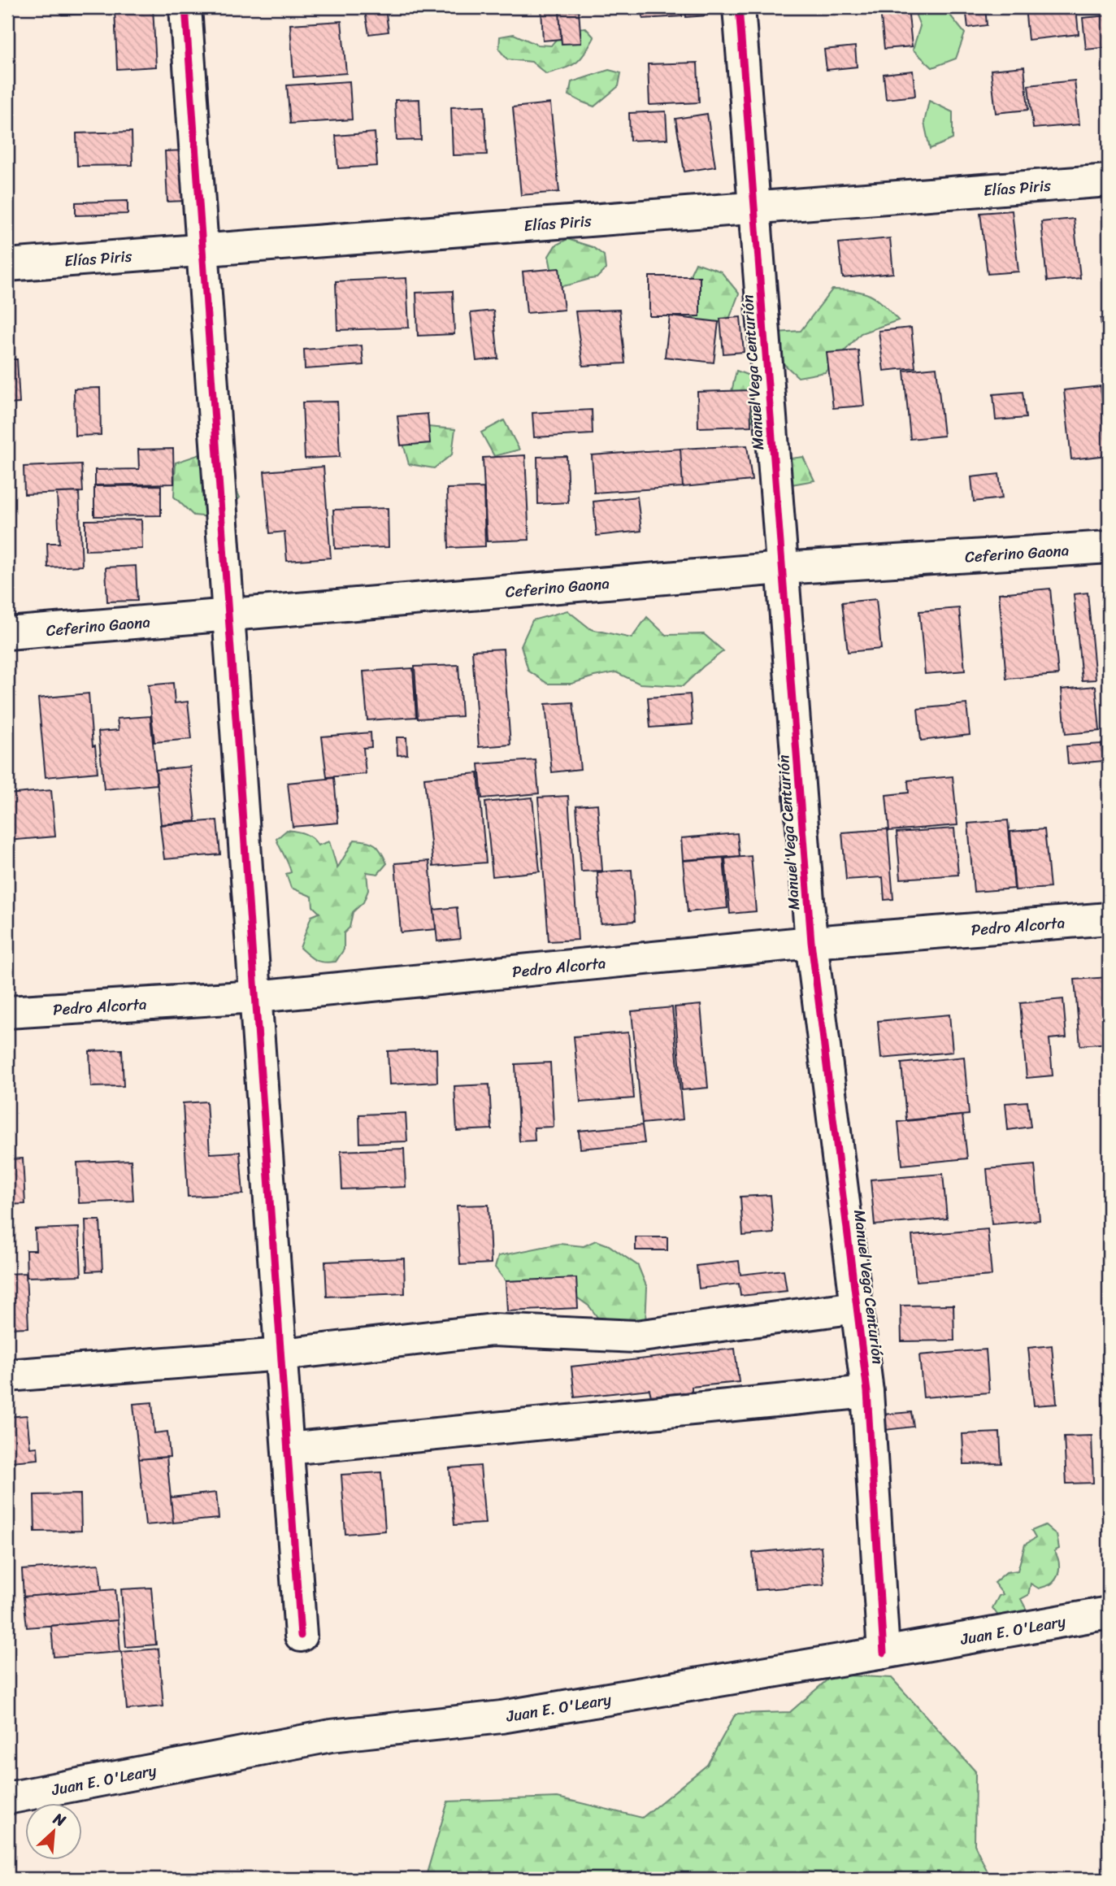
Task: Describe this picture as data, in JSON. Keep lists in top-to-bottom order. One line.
{"streets":{"street":["Elías Piris","Manuel Vega Centurión","Ceferino Gaona","Pedro Alcorta","Juan E. O'Leary"]},"crossings":[["Elías Piris","Manuel Vega Centurión"],["Manuel Vega Centurión","Ceferino Gaona"],["Manuel Vega Centurión","Pedro Alcorta"],["Manuel Vega Centurión","Juan E. O'Leary"]],"north":"top right"}
